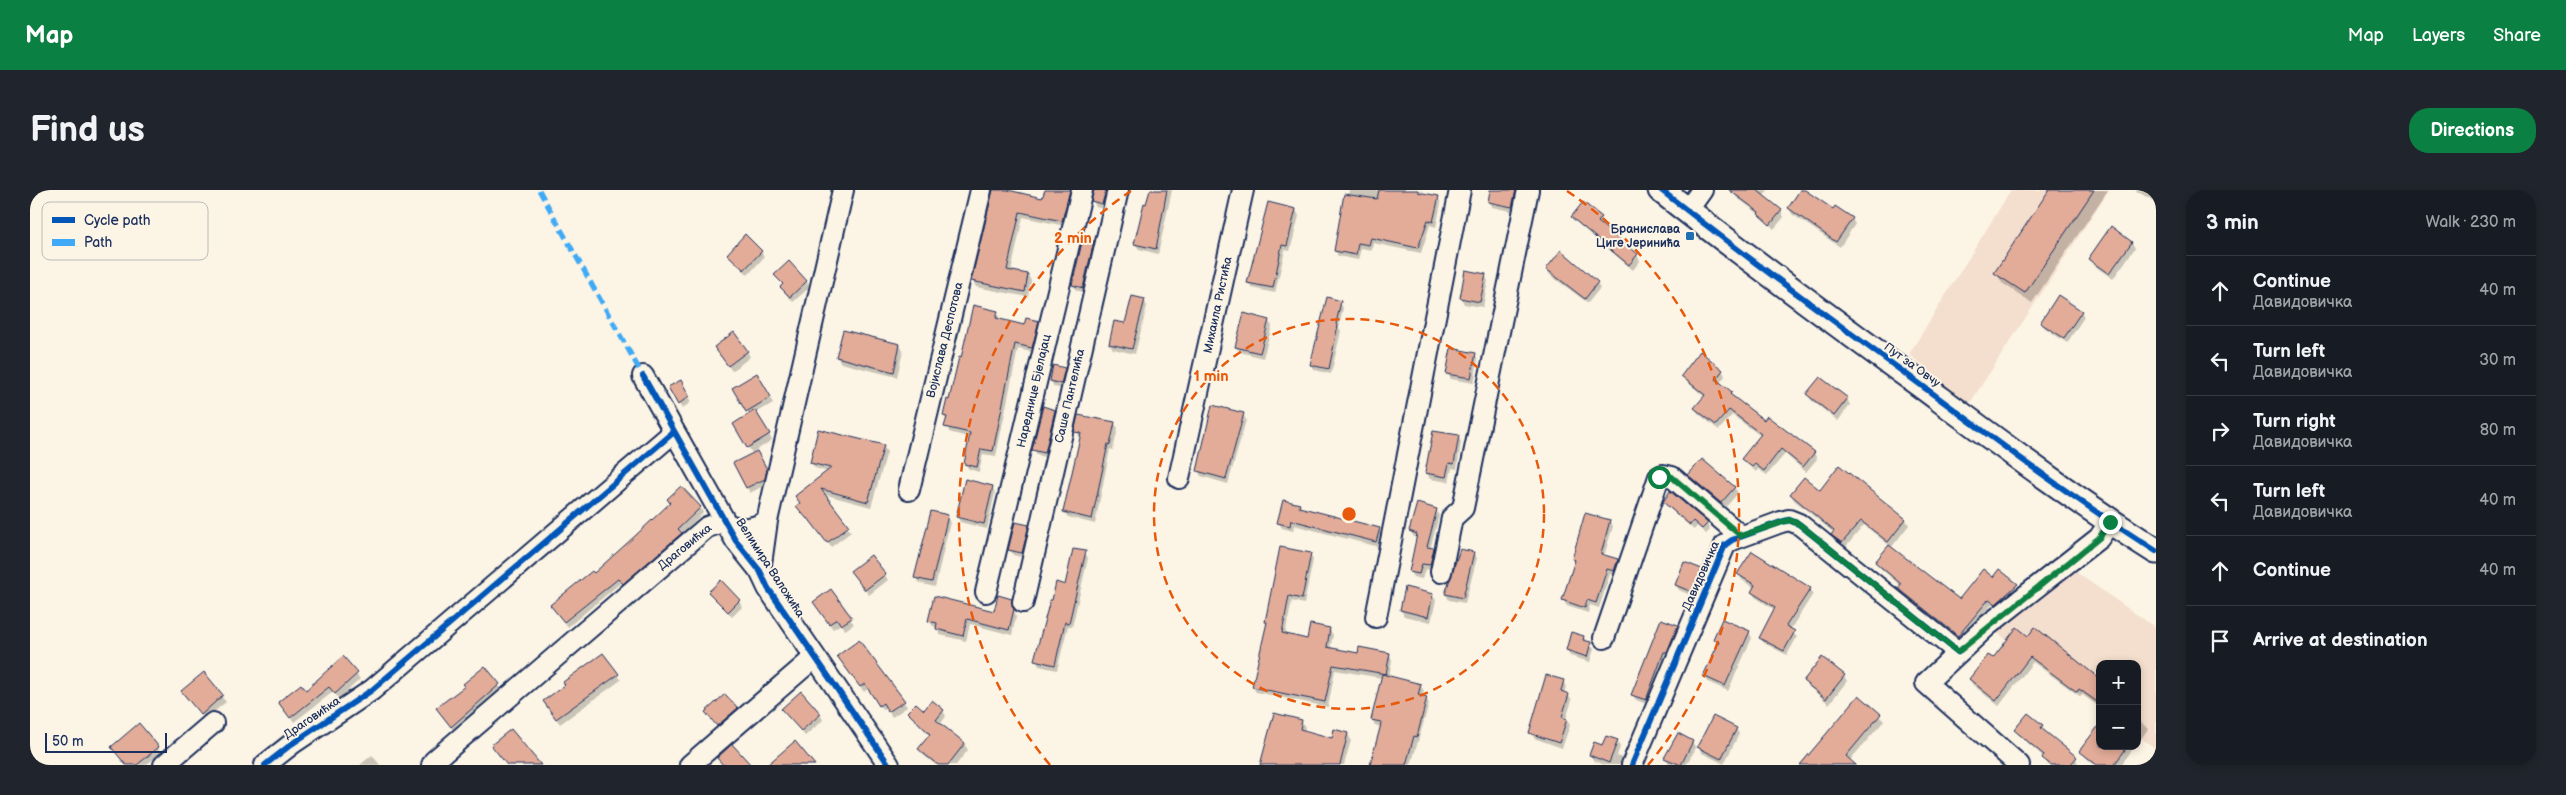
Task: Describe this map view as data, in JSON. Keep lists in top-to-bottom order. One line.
{"streets":{"street":["Михаила Ристића","Војислава Деспотова","Пут за Овчу","Нареднице Бјелајац","Саше Пантелића","Драговићка","Велимира Валожића","Давидовичка"]},"crossings":[["Драговићка","Велимира Валожића"]],"places":{"transit":["Бранислава Циге Јеринића"]},"legend":["Cycle path","Path"],"scale_bar":"50 m","page":{"header":"Map","nav":["Map","Layers","Share"],"buttons":"Directions","title":"Find us","heading":["3 min","Walk · 230 m"],"list":[["Continue","Давидовичка","40 m"],["Turn left","Давидовичка","30 m"],["Turn right","Давидовичка","80 m"],["Turn left","Давидовичка","40 m"],["Continue","40 m"],"Arrive at destination"],"map_buttons":["+","−"],"scale":"50 m"},"rings":["2 min","1 min"]}
